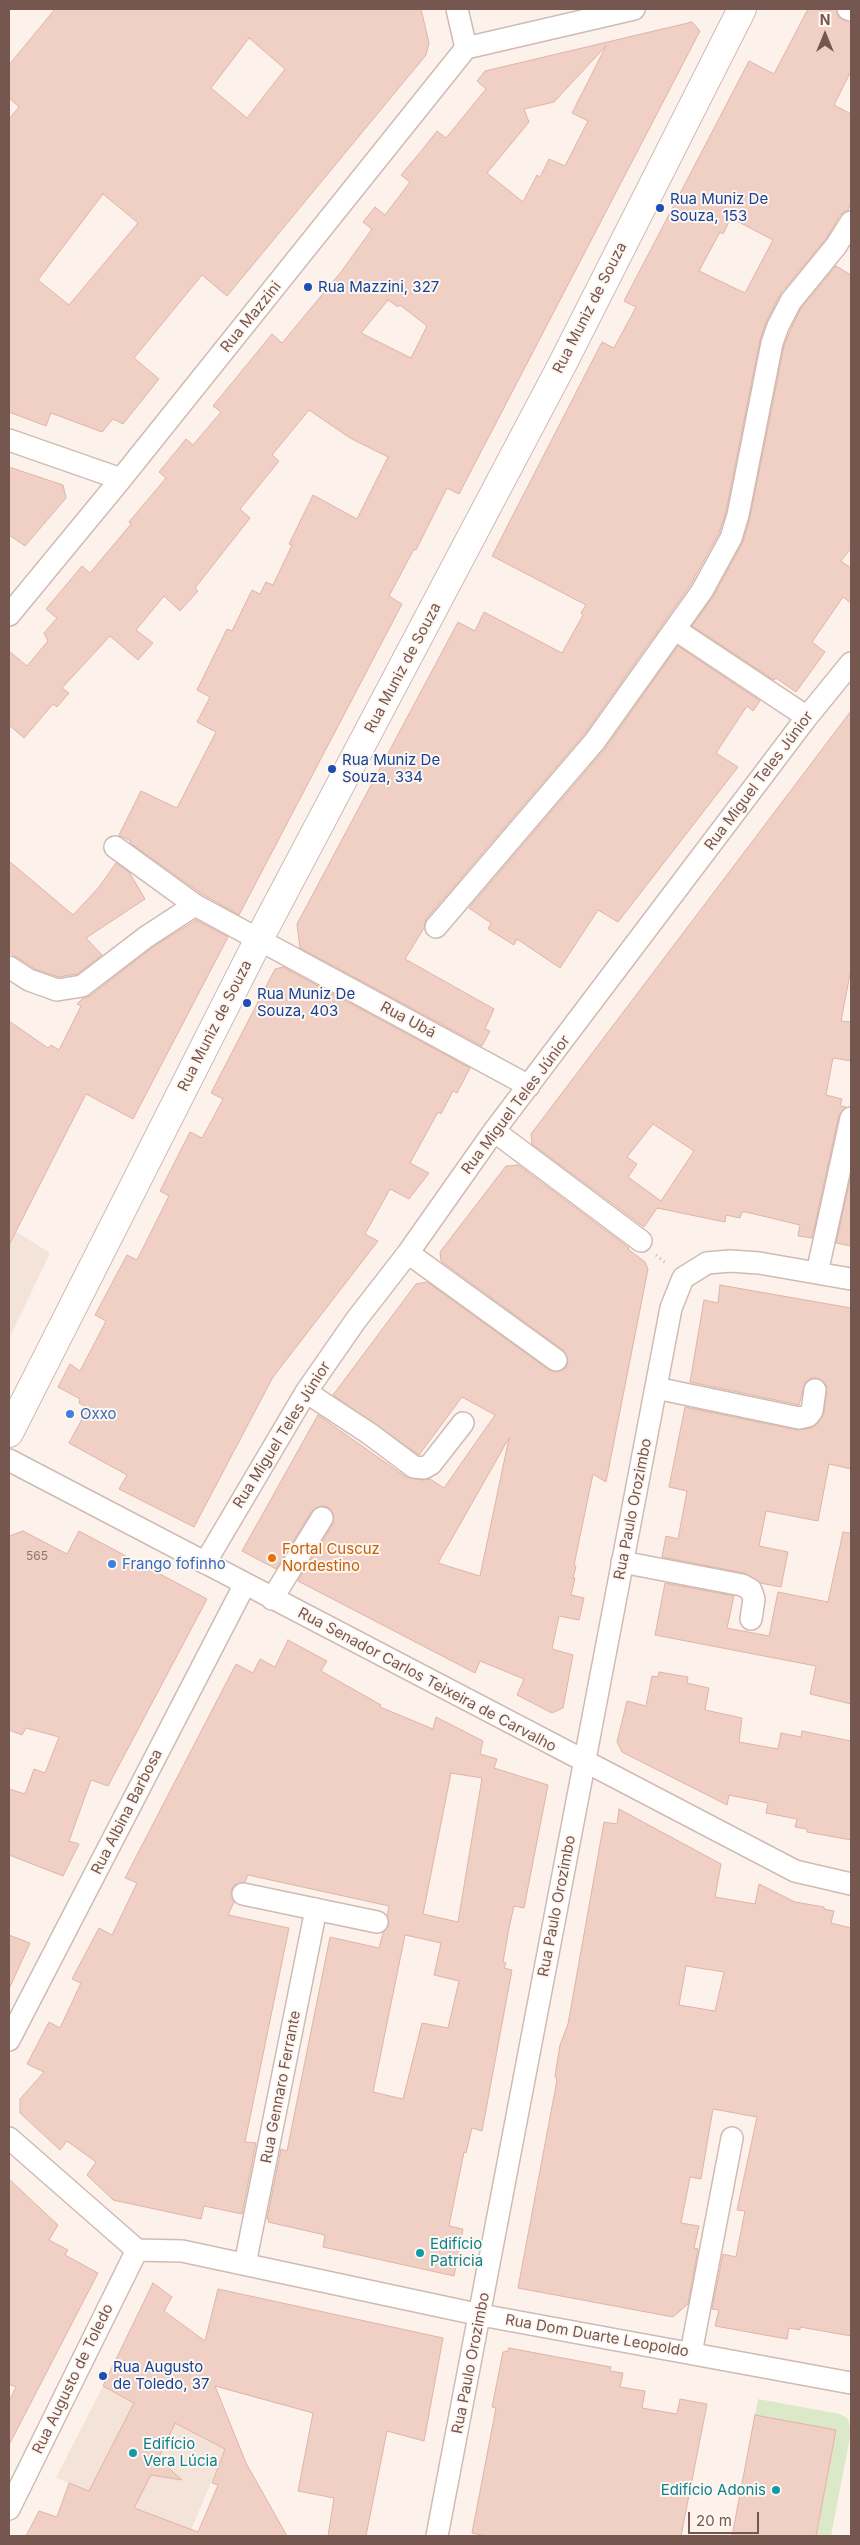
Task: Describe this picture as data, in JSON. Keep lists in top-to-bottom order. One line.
{"streets":{"street":["Rua Muniz de Souza","Rua Mazzini","Rua Miguel Teles Júnior","Rua Ubá","Rua Paulo Orozimbo","Rua Senador Carlos Teixeira de Carvalho","Rua Albina Barbosa","Rua Gennaro Ferrante","Rua Dom Duarte Leopoldo","Rua Augusto de Toledo"]},"crossings":[["Rua Muniz de Souza","Rua Ubá"],["Rua Miguel Teles Júnior","Rua Ubá"],["Rua Miguel Teles Júnior","Rua Senador Carlos Teixeira de Carvalho"],["Rua Paulo Orozimbo","Rua Senador Carlos Teixeira de Carvalho"],["Rua Paulo Orozimbo","Rua Dom Duarte Leopoldo"],["Rua Senador Carlos Teixeira de Carvalho","Rua Albina Barbosa"],["Rua Gennaro Ferrante","Rua Dom Duarte Leopoldo"],["Rua Dom Duarte Leopoldo","Rua Augusto de Toledo"]],"places":["Rua Muniz De Souza, 153","Rua Mazzini, 327","Rua Muniz De Souza, 334","Rua Muniz De Souza, 403","Oxxo","Fortal Cuscuz Nordestino","Frango fofinho","Edifício Patricia","Rua Augusto de Toledo, 37","Edifício Vera Lúcia","Edifício Adonis"],"house_numbers":["565"],"scale_bar":"20 m","north":"top"}
